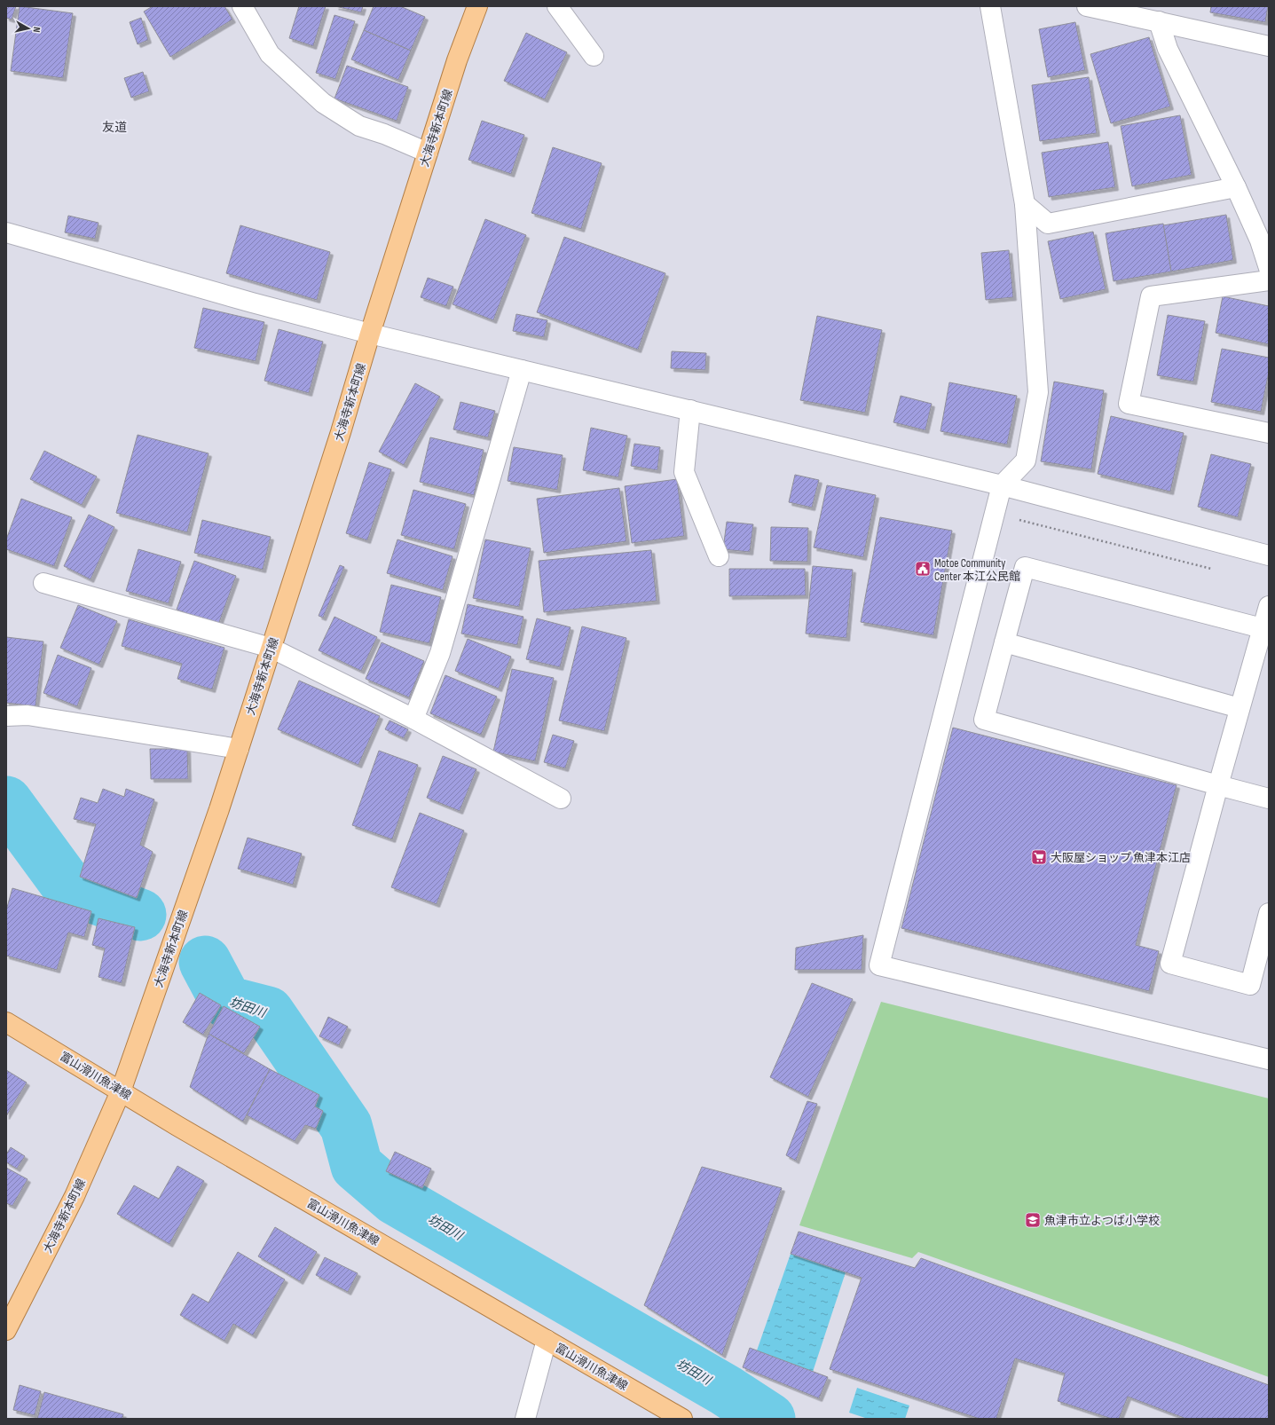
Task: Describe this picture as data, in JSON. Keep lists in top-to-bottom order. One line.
{"streets":{"main road":["大海寺新本町線","富山滑川魚津線"]},"crossings":[["大海寺新本町線","富山滑川魚津線"]],"districts":["友道"],"water":["坊田川"],"places":{"public building":["Motoe Community Center 本江公民館"],"supermarket":["大阪屋ショップ 魚津本江店"],"school or university":["魚津市立よつば小学校"]},"north":"right"}
